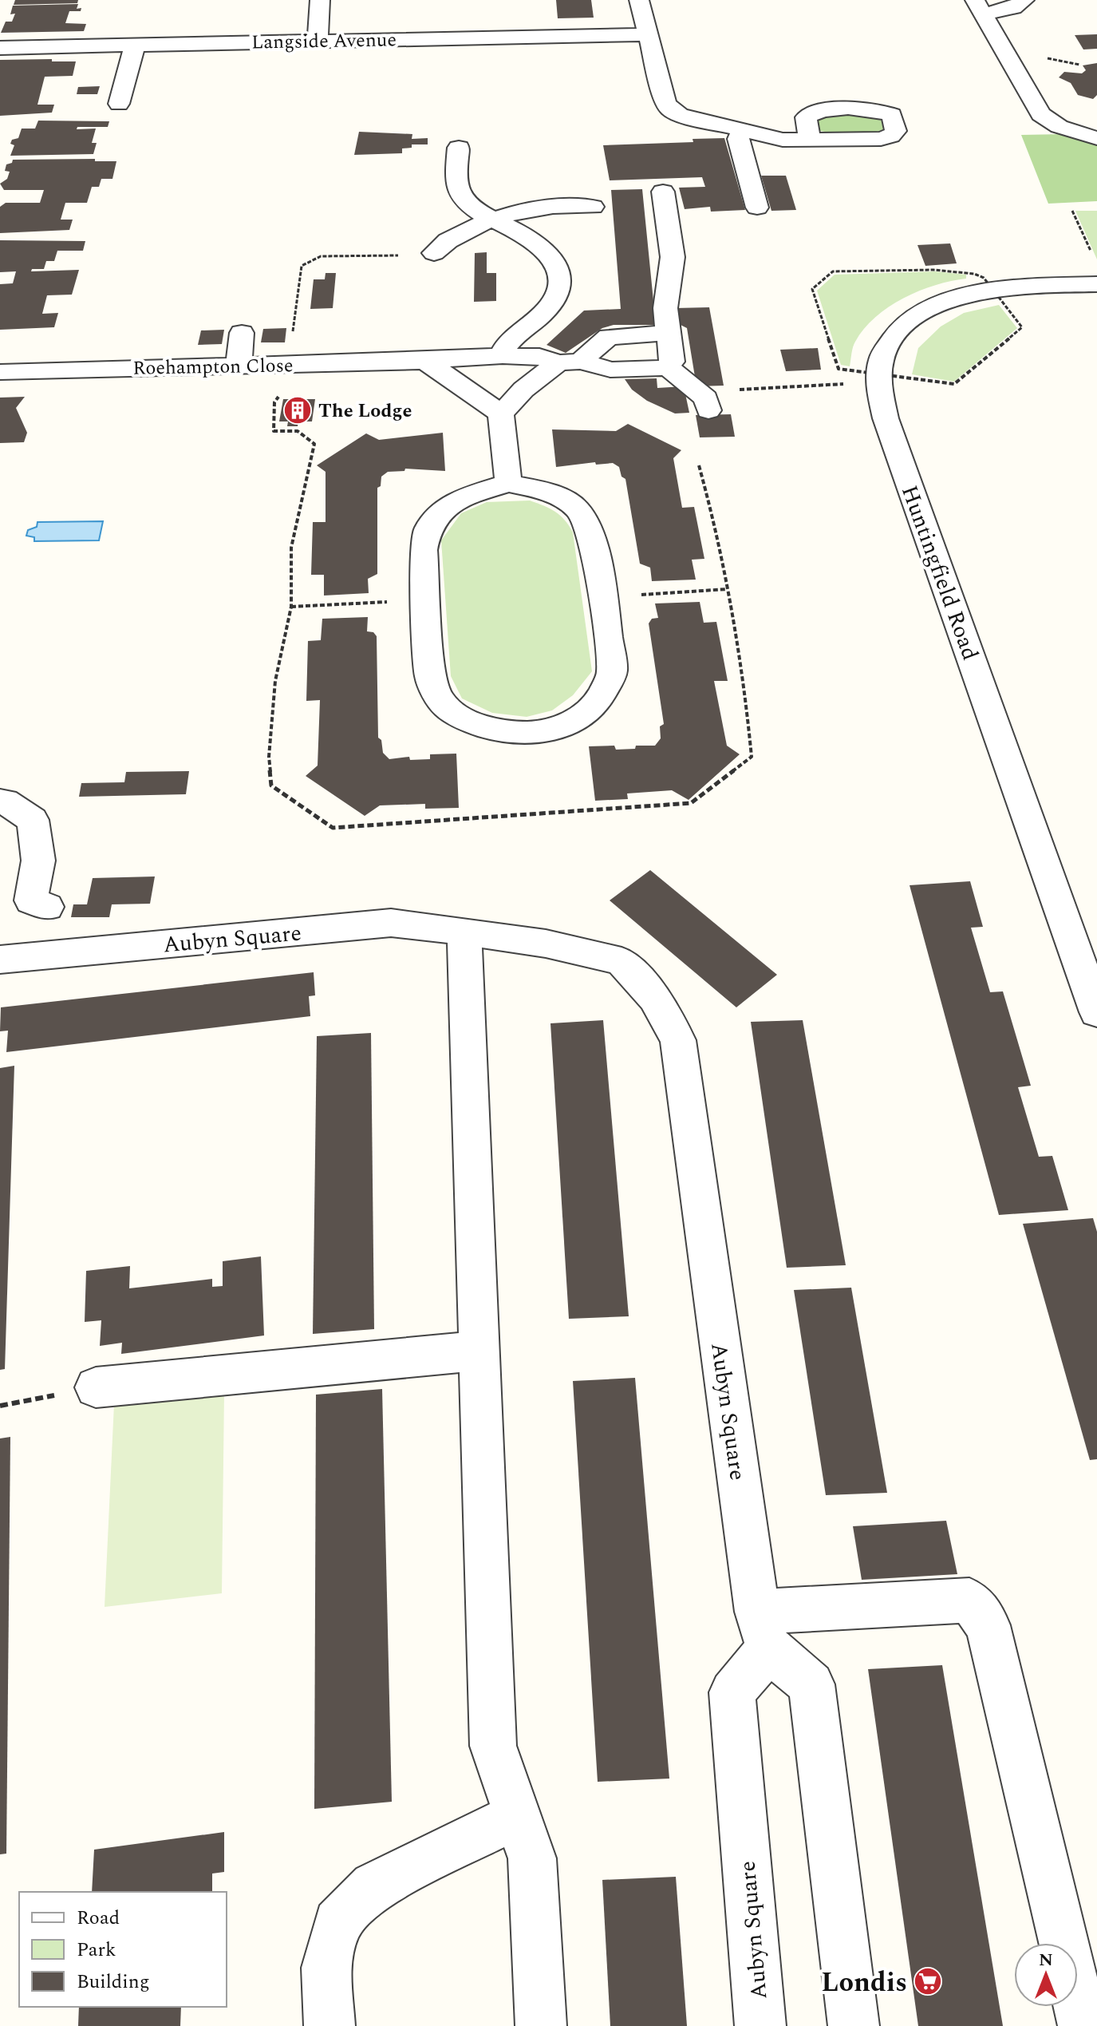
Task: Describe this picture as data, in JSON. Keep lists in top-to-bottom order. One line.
{"streets":{"street":["Langside Avenue","Roehampton Close","Huntingfield Road","Aubyn Square"]},"places":{"building":["The Lodge"],"supermarket":["Londis"]},"legend":["Road","Park","Building"],"north":"top"}
